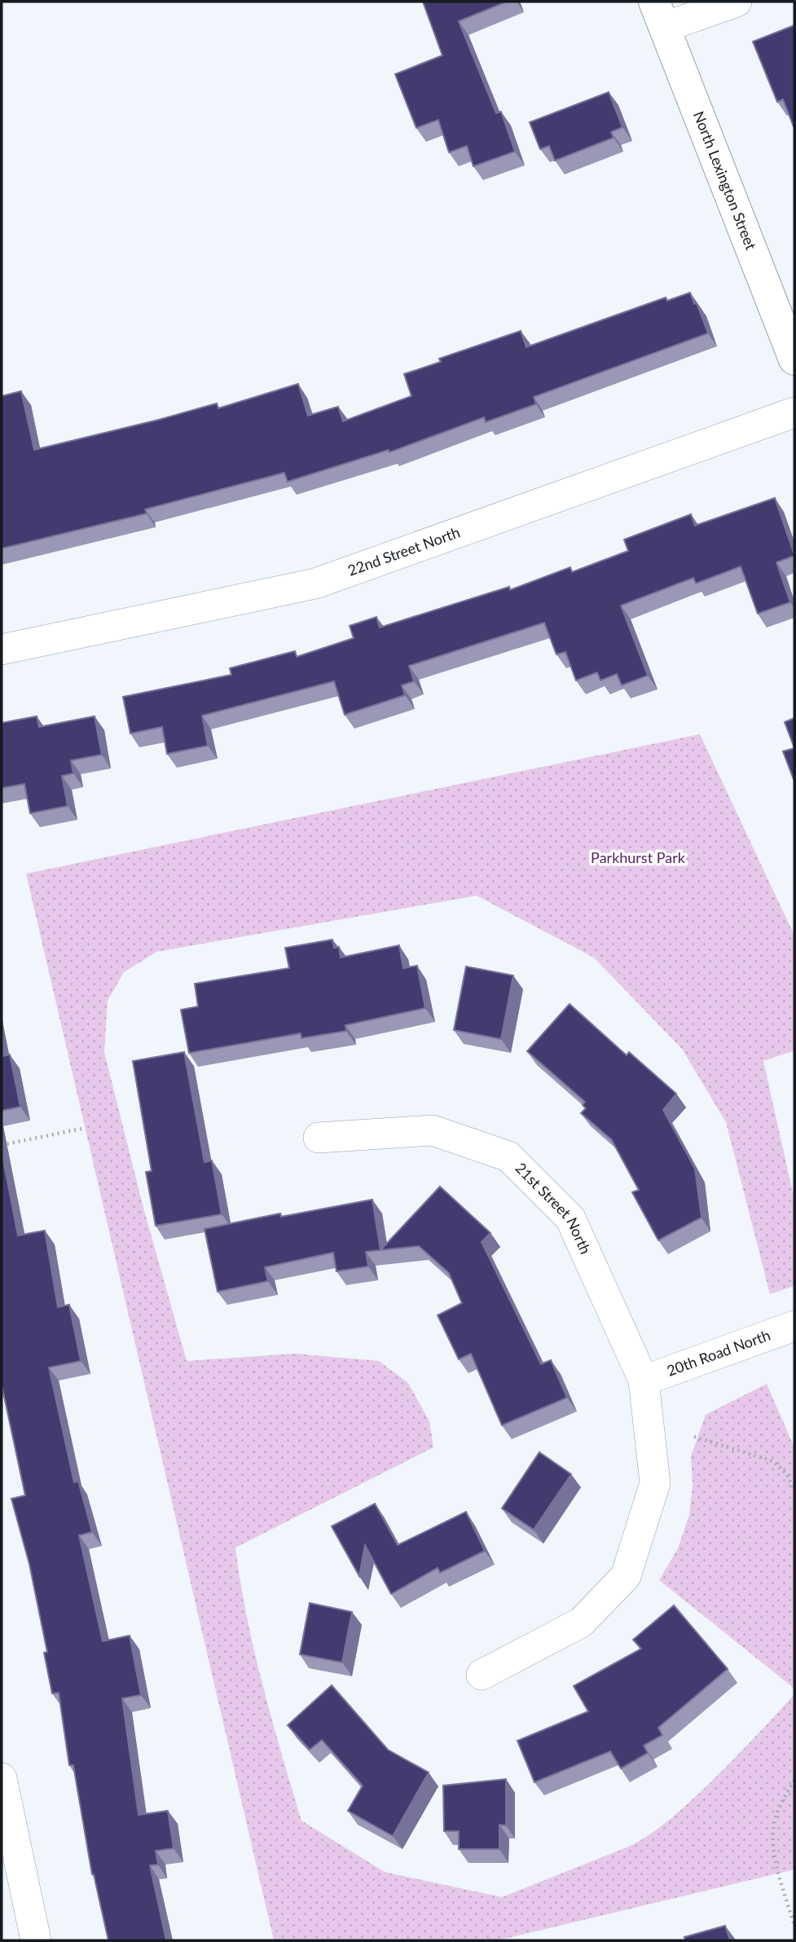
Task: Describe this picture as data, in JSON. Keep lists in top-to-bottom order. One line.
{"streets":{"street":["North Lexington Street","22nd Street North","21st Street North","20th Road North"]},"crossings":[["21st Street North","20th Road North"]],"parks":["Parkhurst Park"]}
